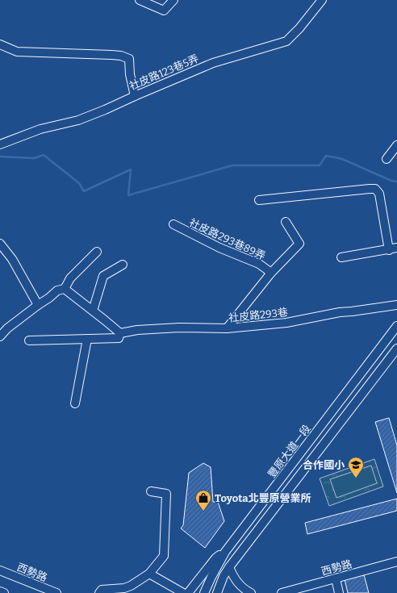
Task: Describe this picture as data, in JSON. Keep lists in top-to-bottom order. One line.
{"streets":{"street":["社皮路123巷5弄","社皮路293巷89弄","社皮路293巷","豐原大道一段","西勢路"]},"crossings":[["社皮路293巷89弄","社皮路293巷"]],"places":{"school or university":["合作國小"],"shop":["Toyota北豐原營業所"]}}
